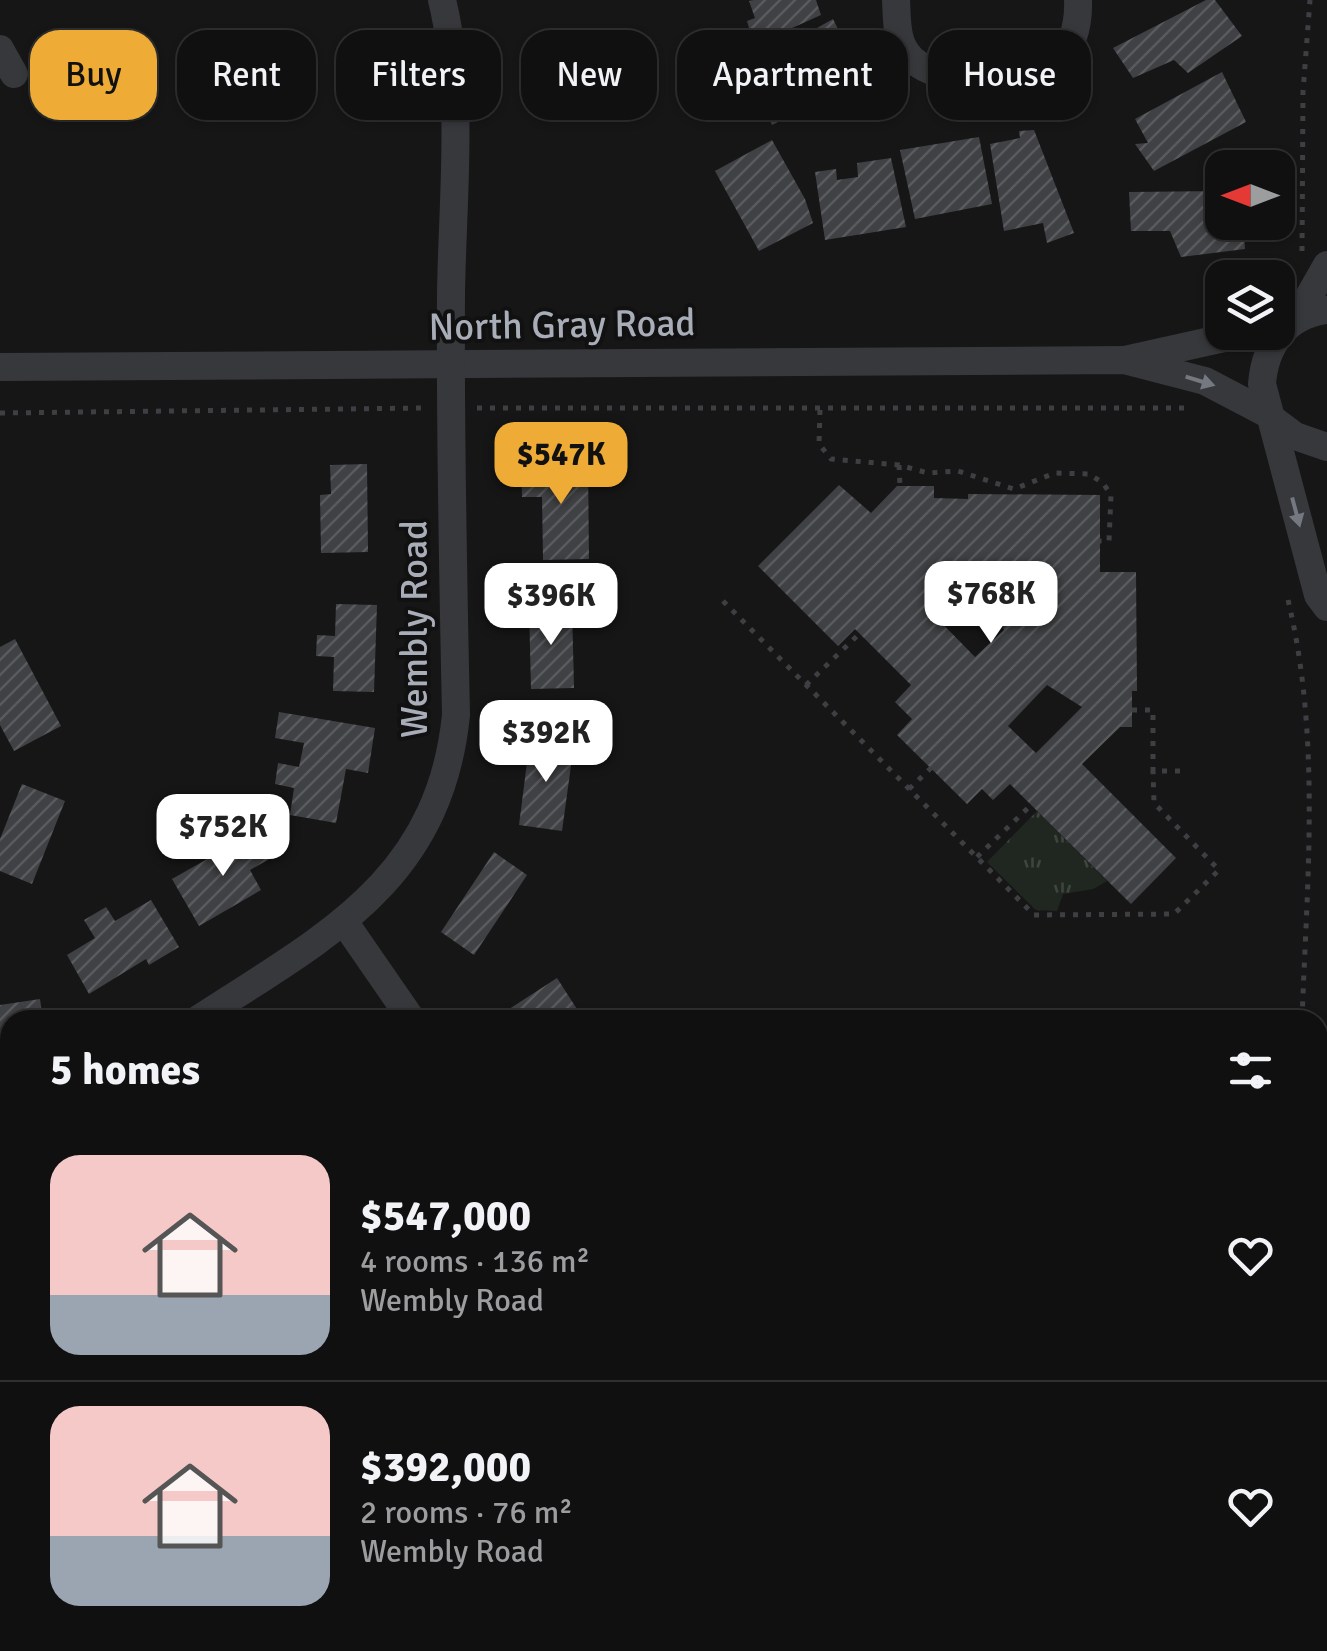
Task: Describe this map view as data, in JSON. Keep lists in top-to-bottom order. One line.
{"streets":{"street":["North Gray Road","Wembly Road"]},"crossings":[["North Gray Road","Wembly Road"]],"north":"left","page":{"chip":["Buy","Rent","Filters","New","Apartment","House"],"price":["$547K","$768K","$396K","$392K","$752K"],"heading":"5 homes","list":[{"name":"$547,000","note":"4 rooms · 136 m² · Wembly Road"},{"name":"$392,000","note":"2 rooms · 76 m² · Wembly Road"}]}}
